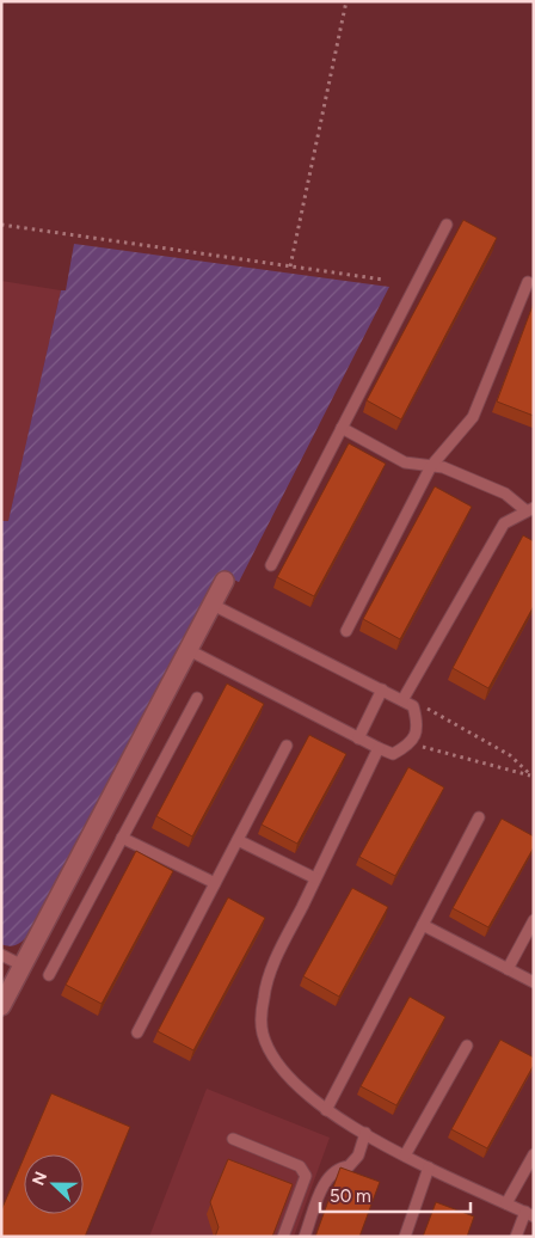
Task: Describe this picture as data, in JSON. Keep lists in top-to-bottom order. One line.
{"scale_bar":"50 m","north":"left"}
